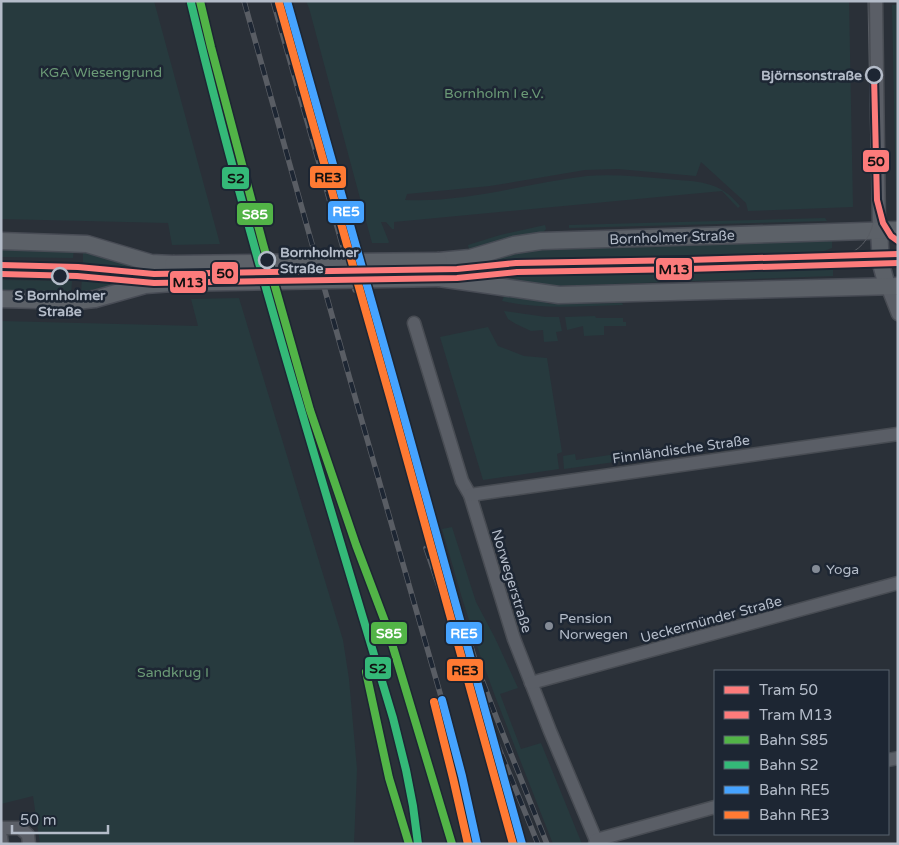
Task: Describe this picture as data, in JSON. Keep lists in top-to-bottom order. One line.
{"streets":{"main road":["Bornholmer Straße"],"street":["Finnländische Straße","Norwegerstraße","Ueckermünder Straße"]},"crossings":[["Finnländische Straße","Norwegerstraße"],["Norwegerstraße","Ueckermünder Straße"]],"parks":["KGA Wiesengrund","Bornholm I e.V.","Sandkrug I"],"places":["Björnsonstraße","Bornholmer Straße","S Bornholmer Straße","Yoga","Pension Norwegen"],"lines":["rail line S85","rail line RE5","rail line S2","rail line RE3","tram line 50","tram line M13"],"legend":["Tram 50","Tram M13","Bahn S85","Bahn S2","Bahn RE5","Bahn RE3"],"scale_bar":"50 m"}
